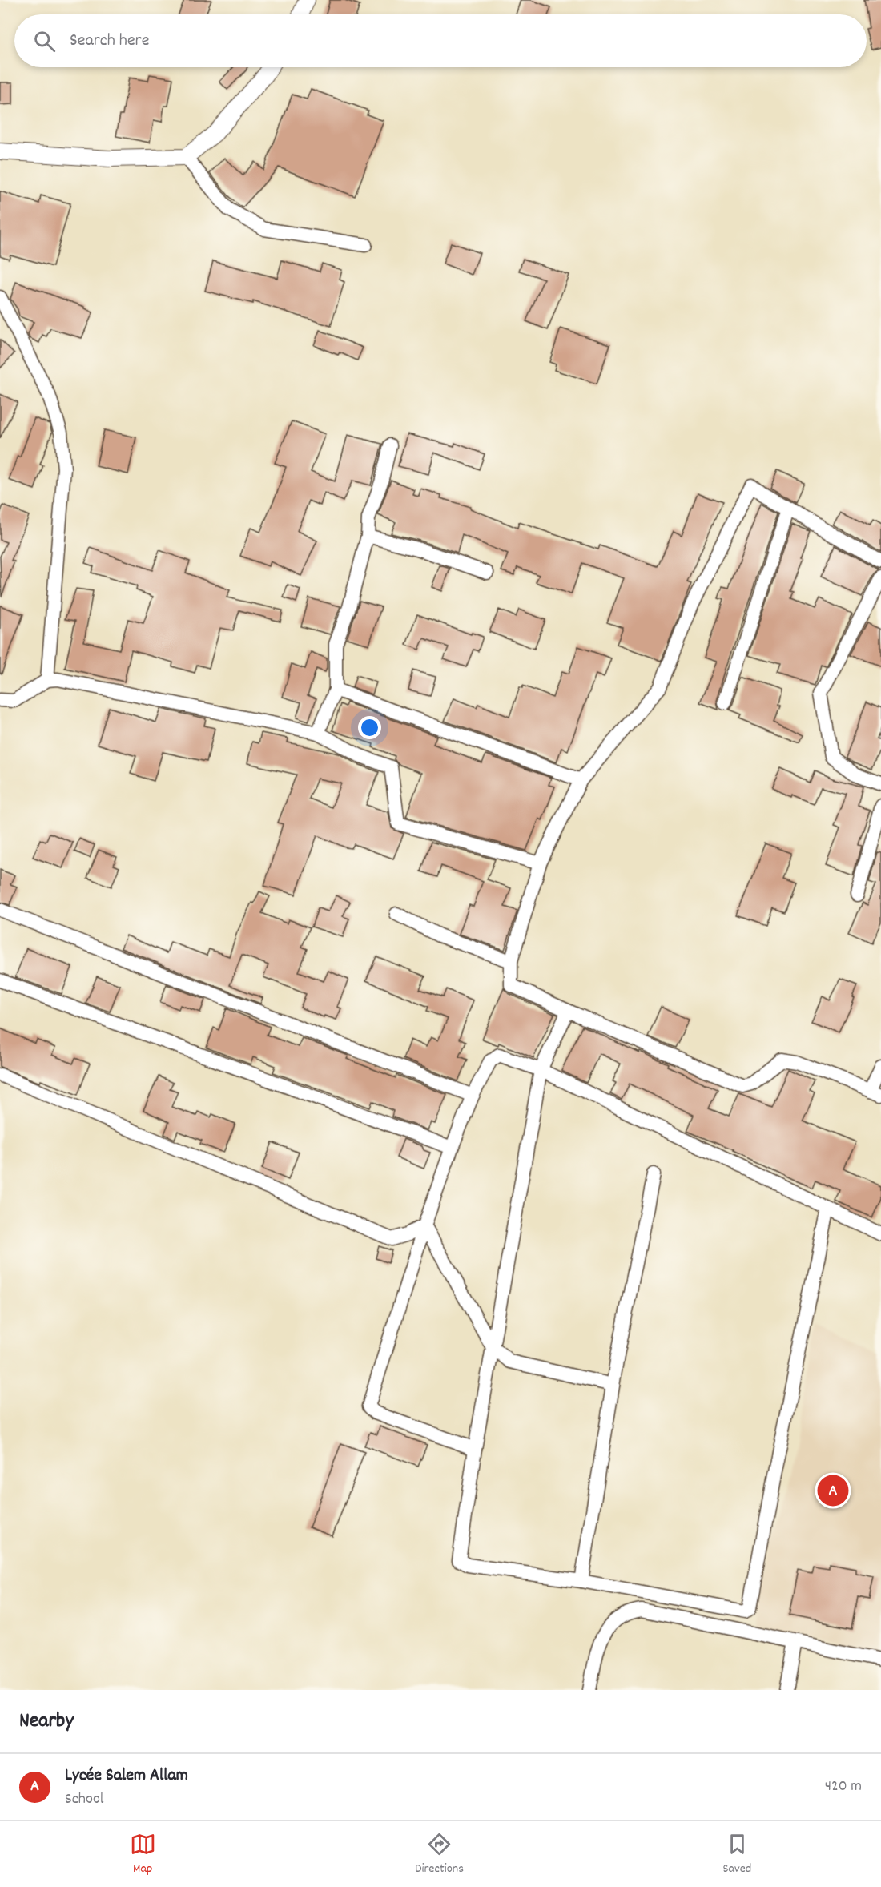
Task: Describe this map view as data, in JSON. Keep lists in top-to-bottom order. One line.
{"page":{"search":"Search here","pins":"A","heading":"Nearby","list":[{"mark":"A","name":"Lycée Salem Allam","note":"School","value":"420 m"}],"nav":["Map","Directions","Saved"]}}
